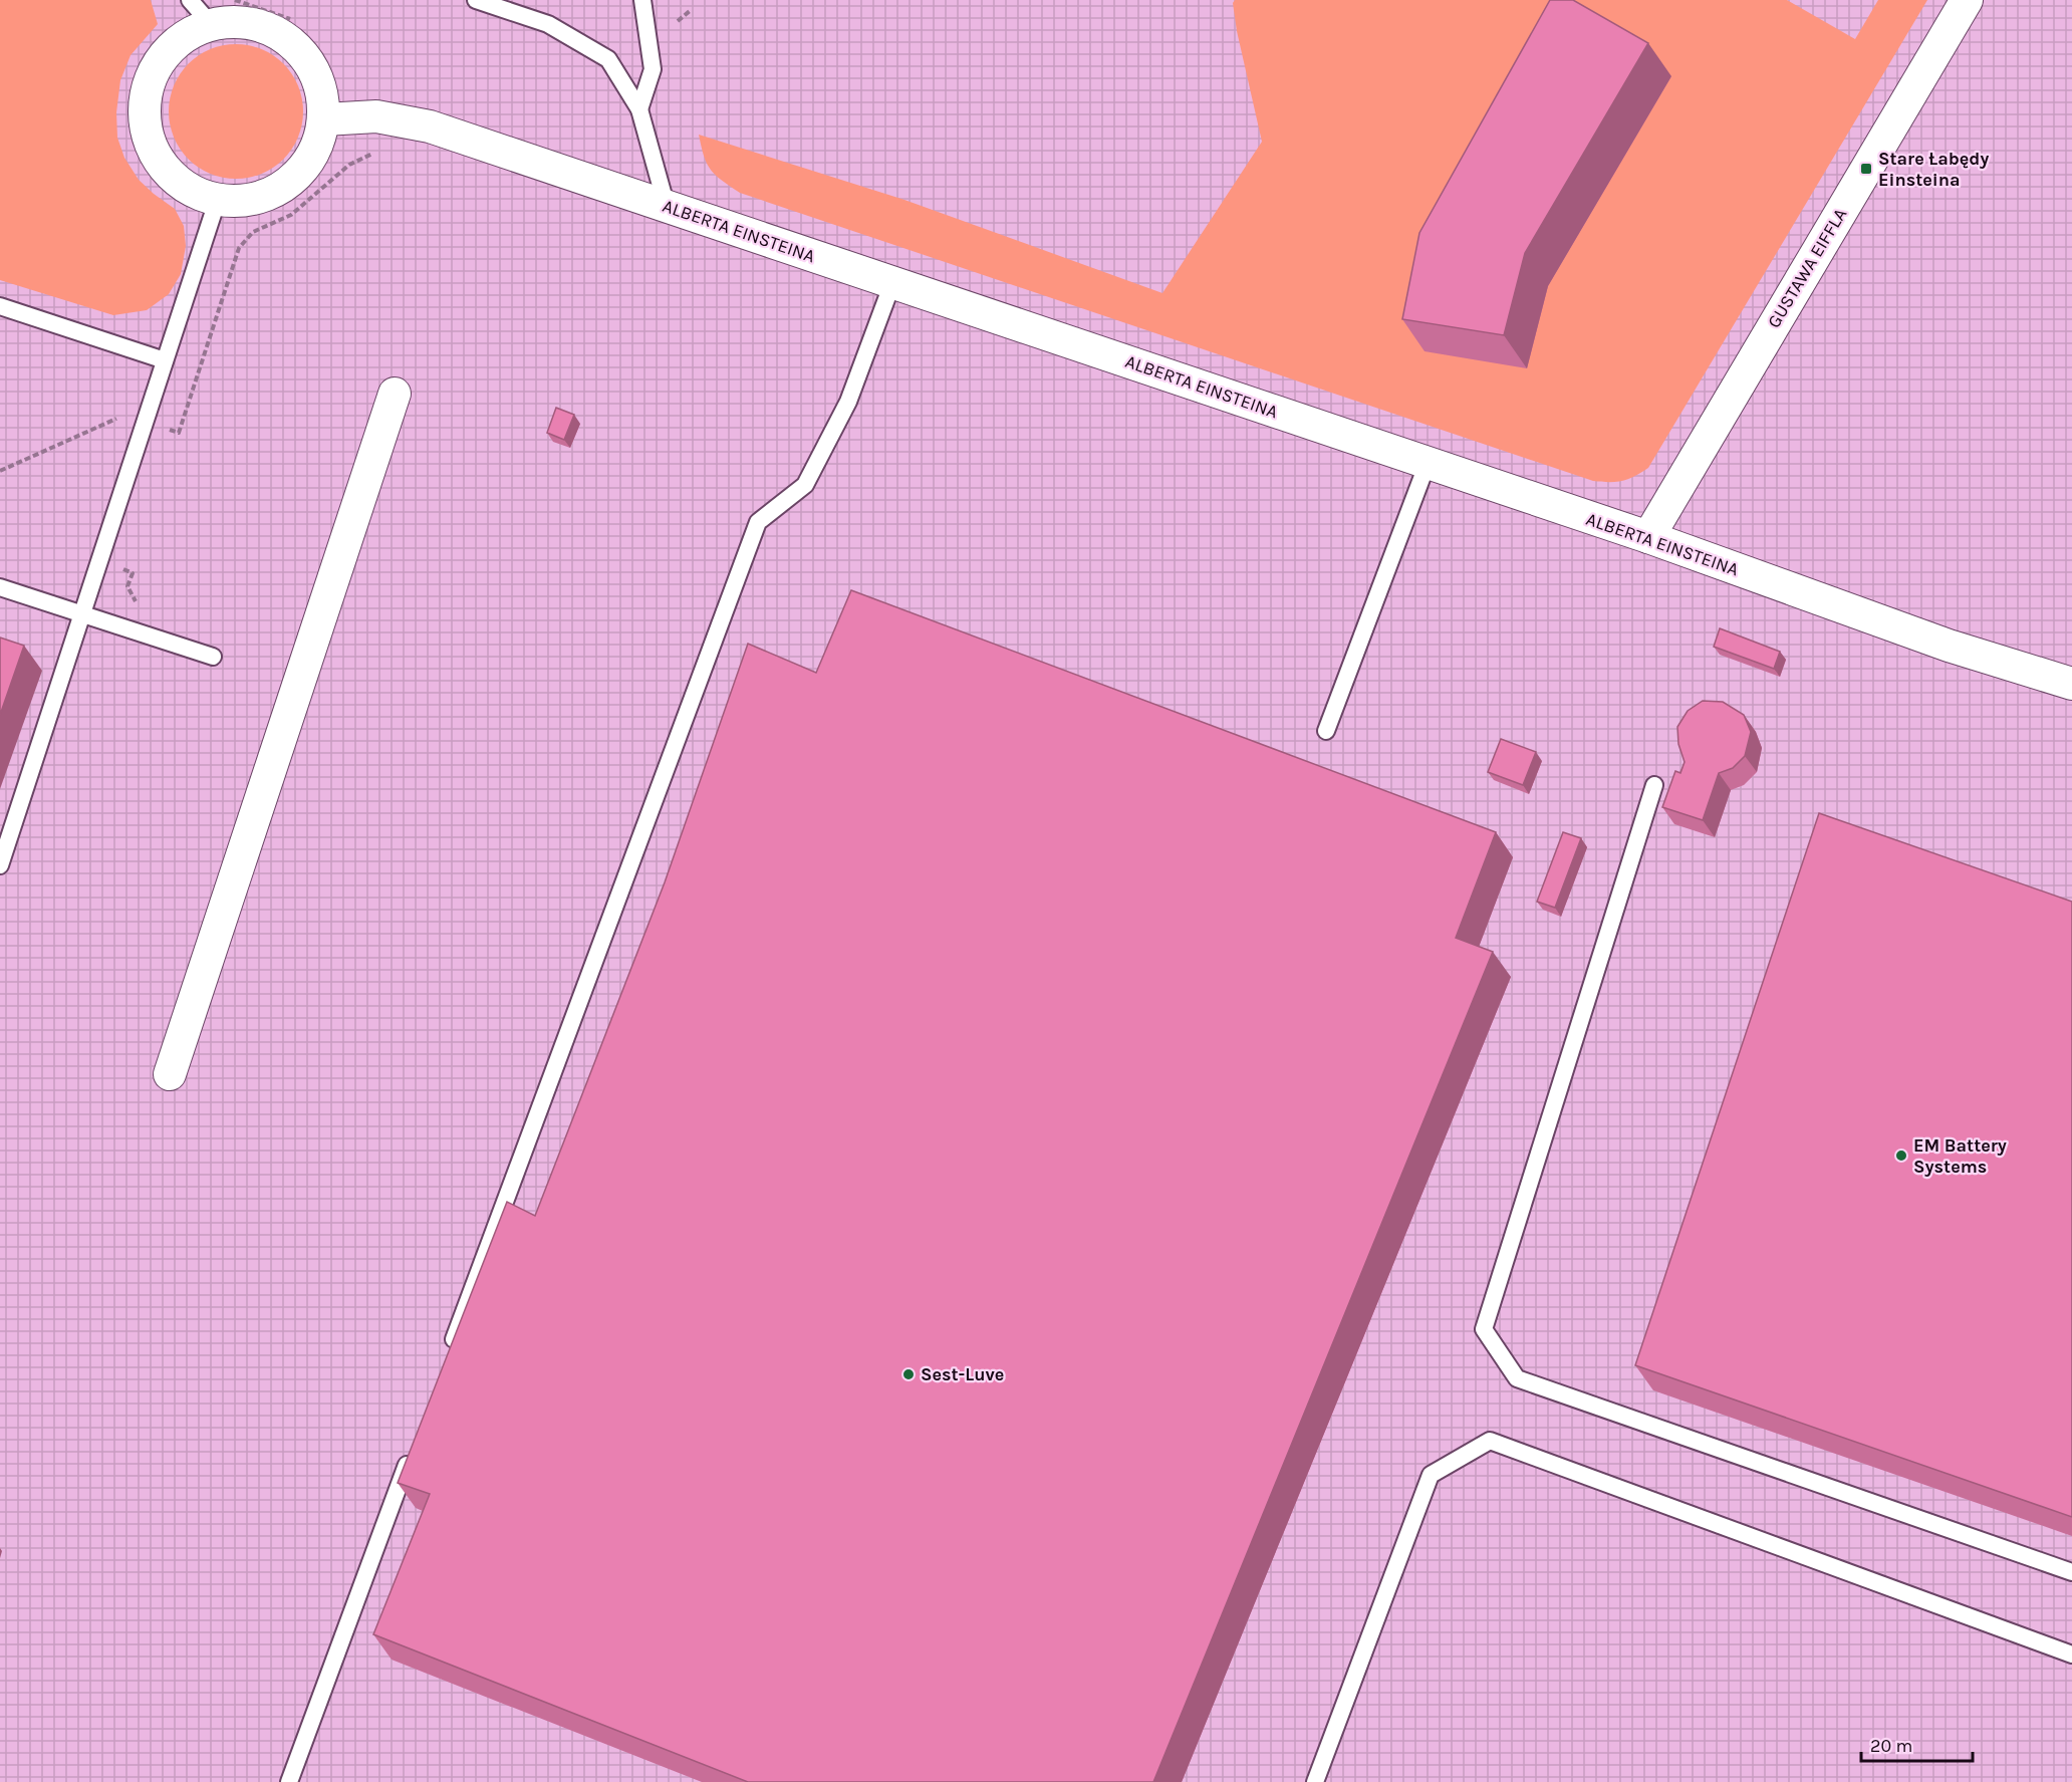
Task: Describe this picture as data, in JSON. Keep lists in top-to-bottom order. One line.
{"streets":{"street":["ALBERTA EINSTEINA","GUSTAWA EIFFLA"]},"crossings":[["ALBERTA EINSTEINA","GUSTAWA EIFFLA"]],"places":{"transit":["Stare Łabędy Einsteina"],"other":["EM Battery Systems","Sest-Luve"]},"scale_bar":"20 m"}
